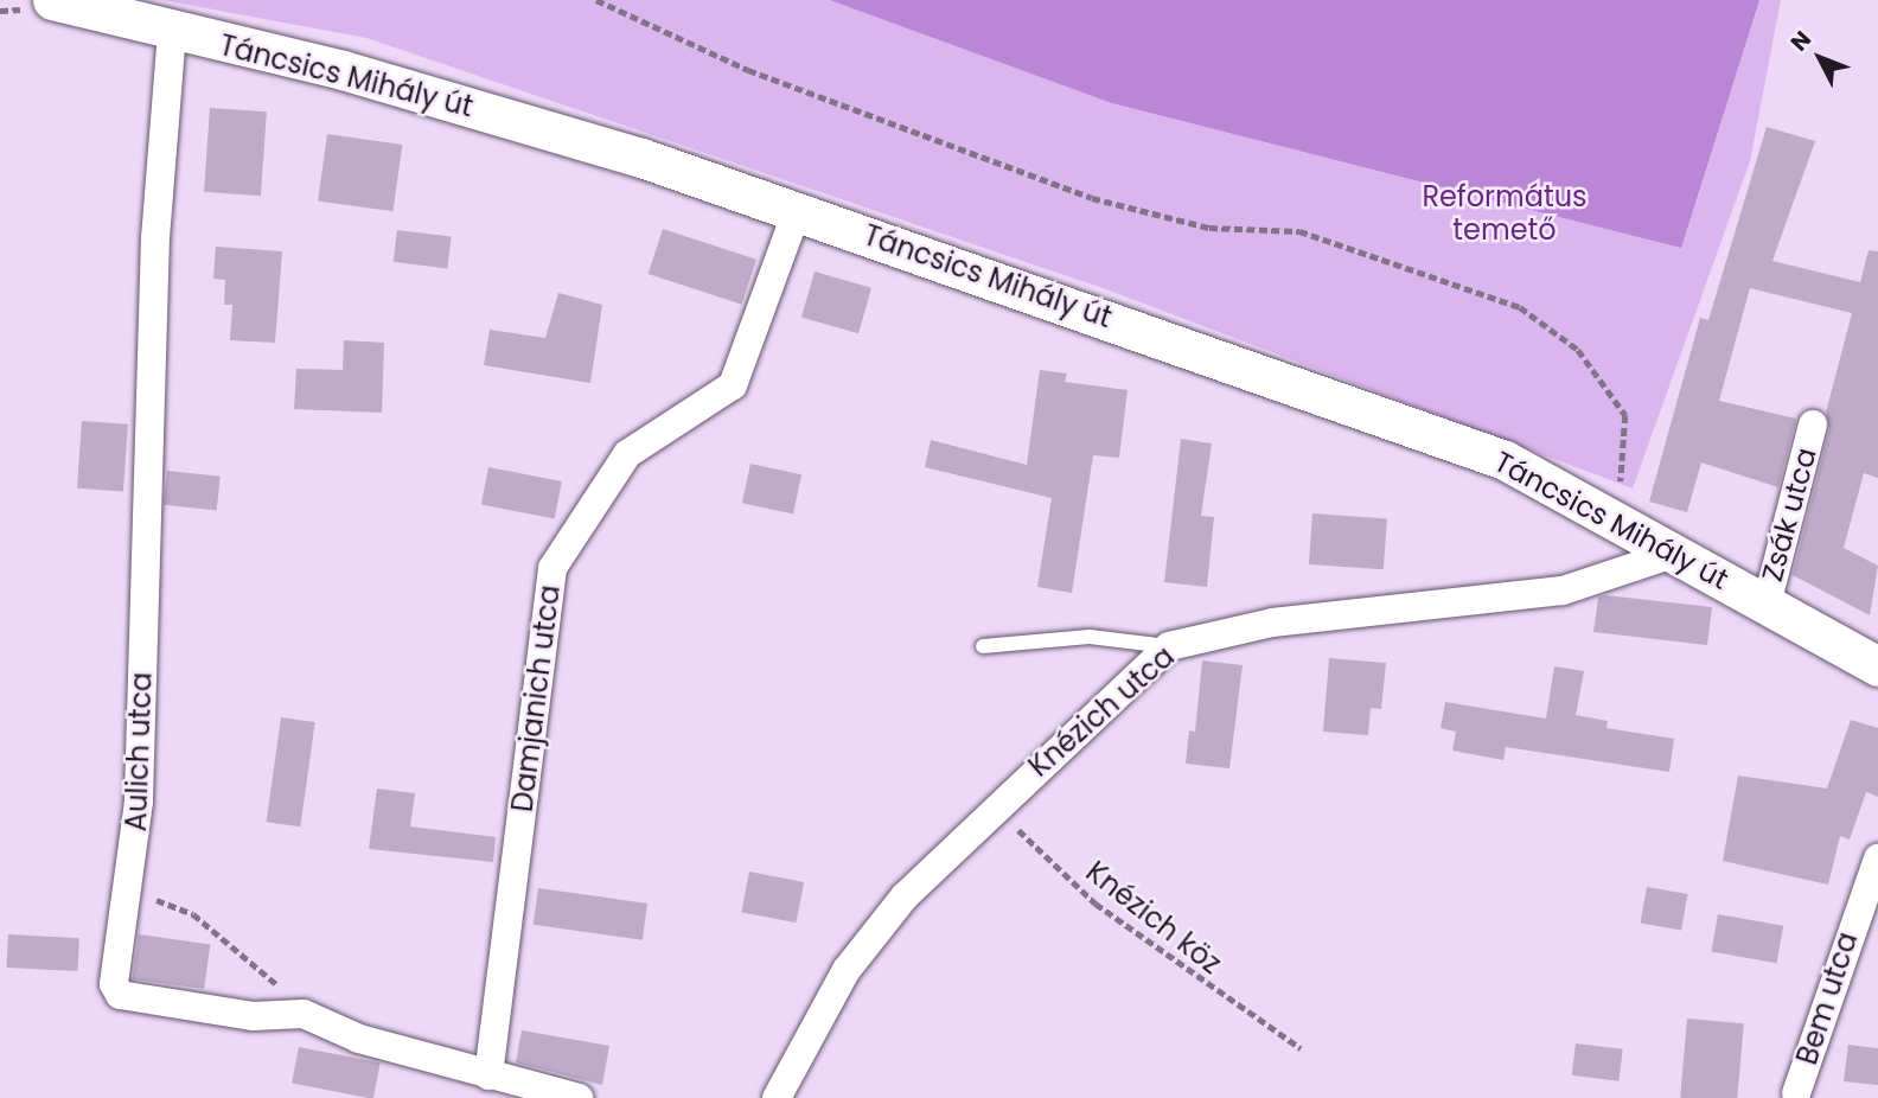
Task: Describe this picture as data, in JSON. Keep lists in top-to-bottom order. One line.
{"streets":{"main road":["Táncsics Mihály út"],"street":["Zsák utca","Damjanich utca","Knézich utca","Aulich utca","Bem utca"],"path":["Knézich köz"]},"crossings":[["Táncsics Mihály út","Zsák utca"],["Táncsics Mihály út","Damjanich utca"],["Táncsics Mihály út","Knézich utca"],["Táncsics Mihály út","Aulich utca"],["Damjanich utca","Aulich utca"],["Knézich utca","Knézich köz"]],"parks":["Református temető"],"north":"top left"}
